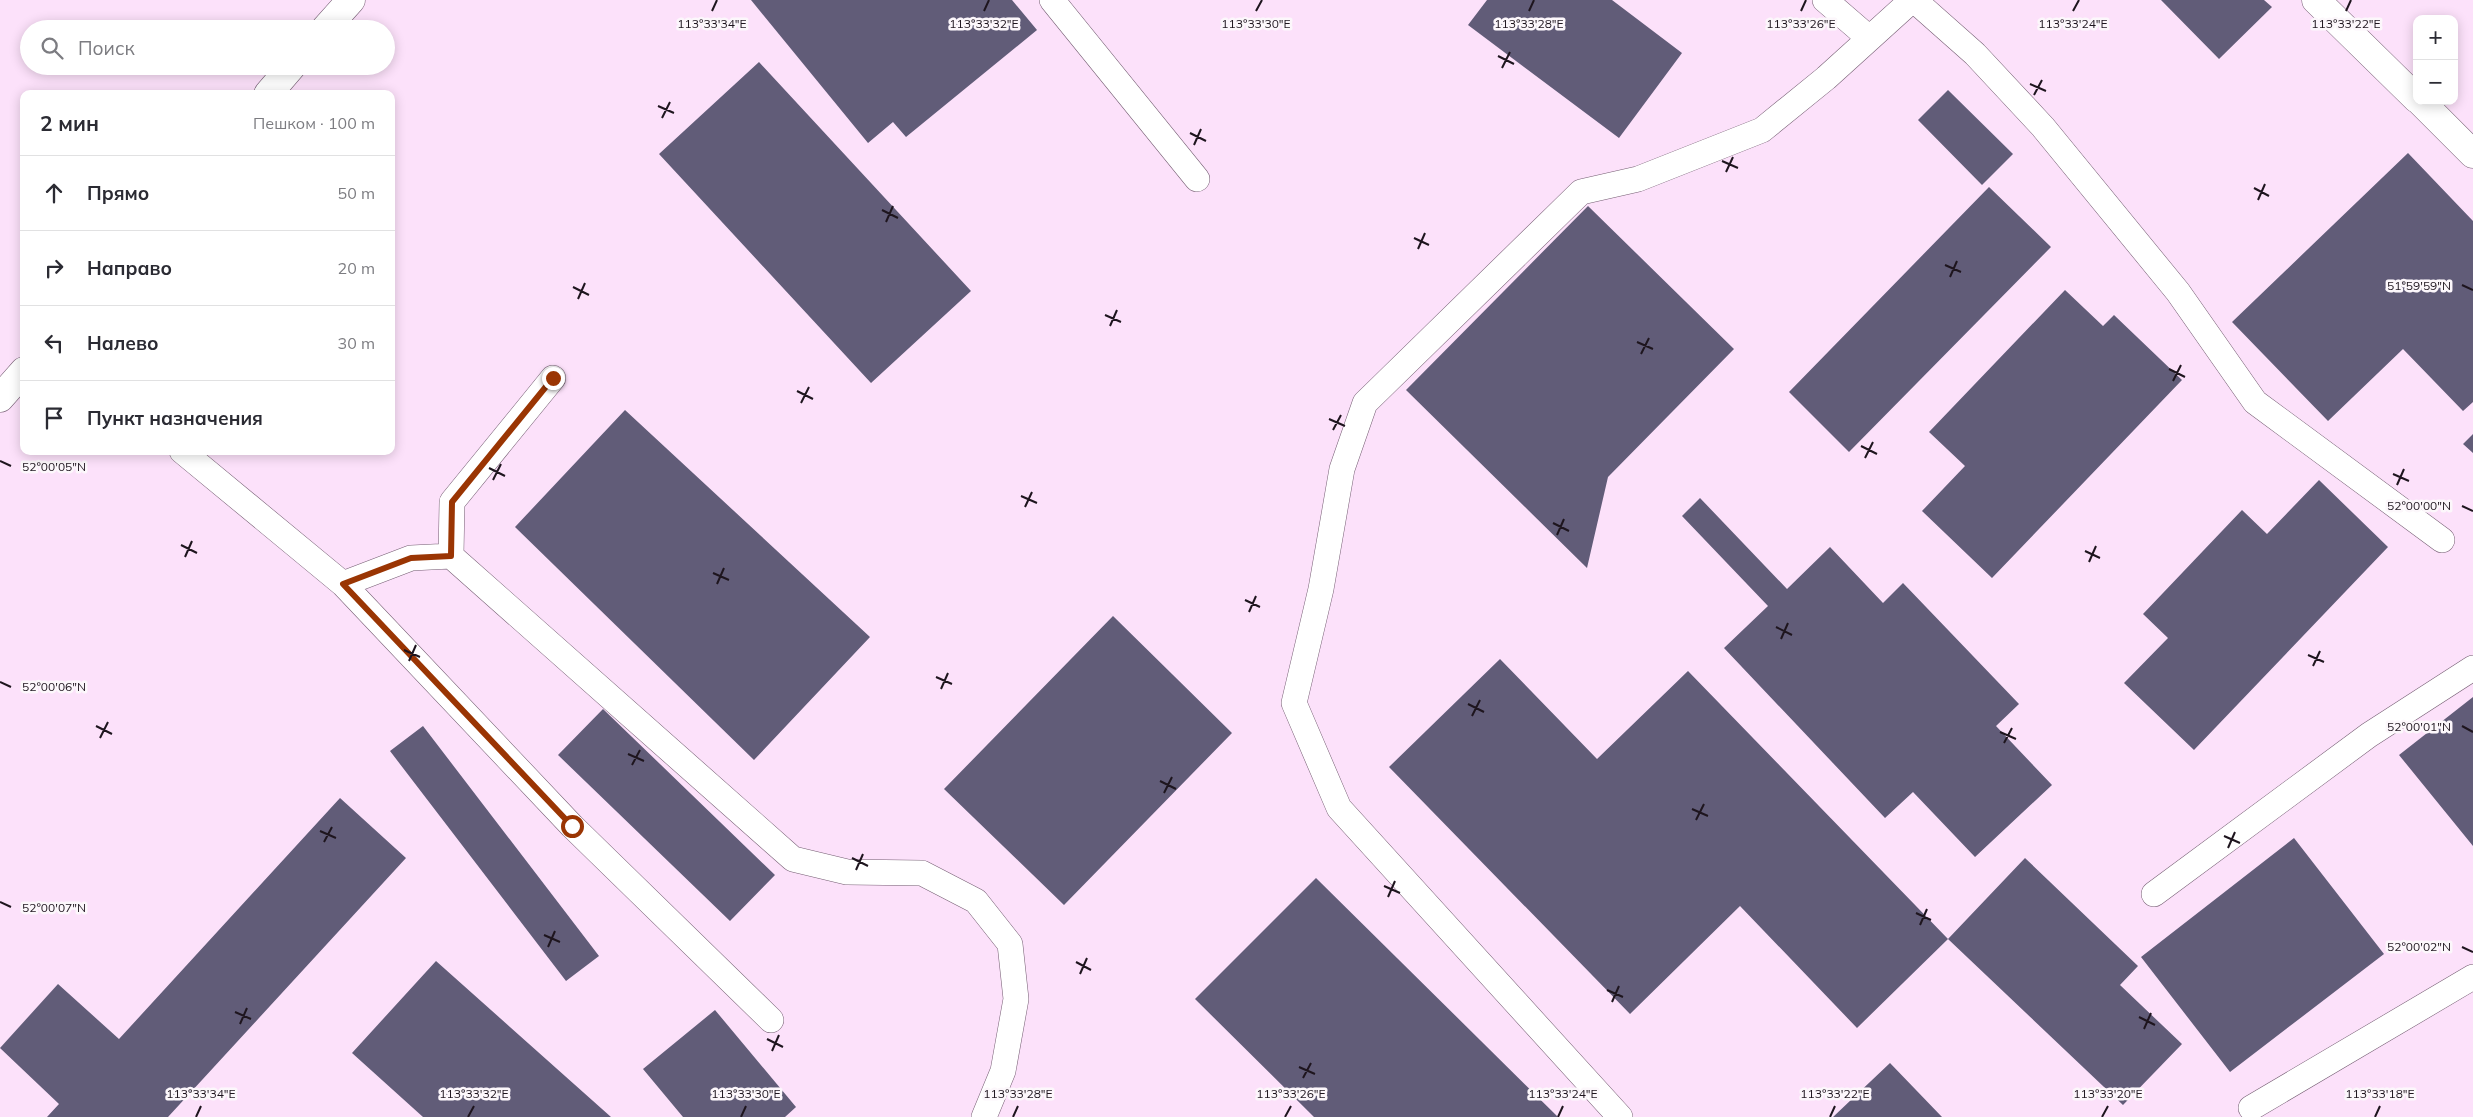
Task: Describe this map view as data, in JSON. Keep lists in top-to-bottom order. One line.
{"page":{"map_buttons":["+","−"],"search":"Поиск","heading":["2 мин","Пешком · 100 m"],"list":[["Прямо","50 m"],["Направо","20 m"],["Налево","30 m"],"Пункт назначения"]},"coordinates":["113°33'34\"E","113°33'32\"E","113°33'30\"E","113°33'26\"E","113°33'24\"E","113°33'22\"E","113°33'28\"E","51°59'59\"N","52°00'05\"N","52°00'00\"N","52°00'06\"N","52°00'01\"N","52°00'07\"N","52°00'02\"N","113°33'20\"E","113°33'18\"E"]}
